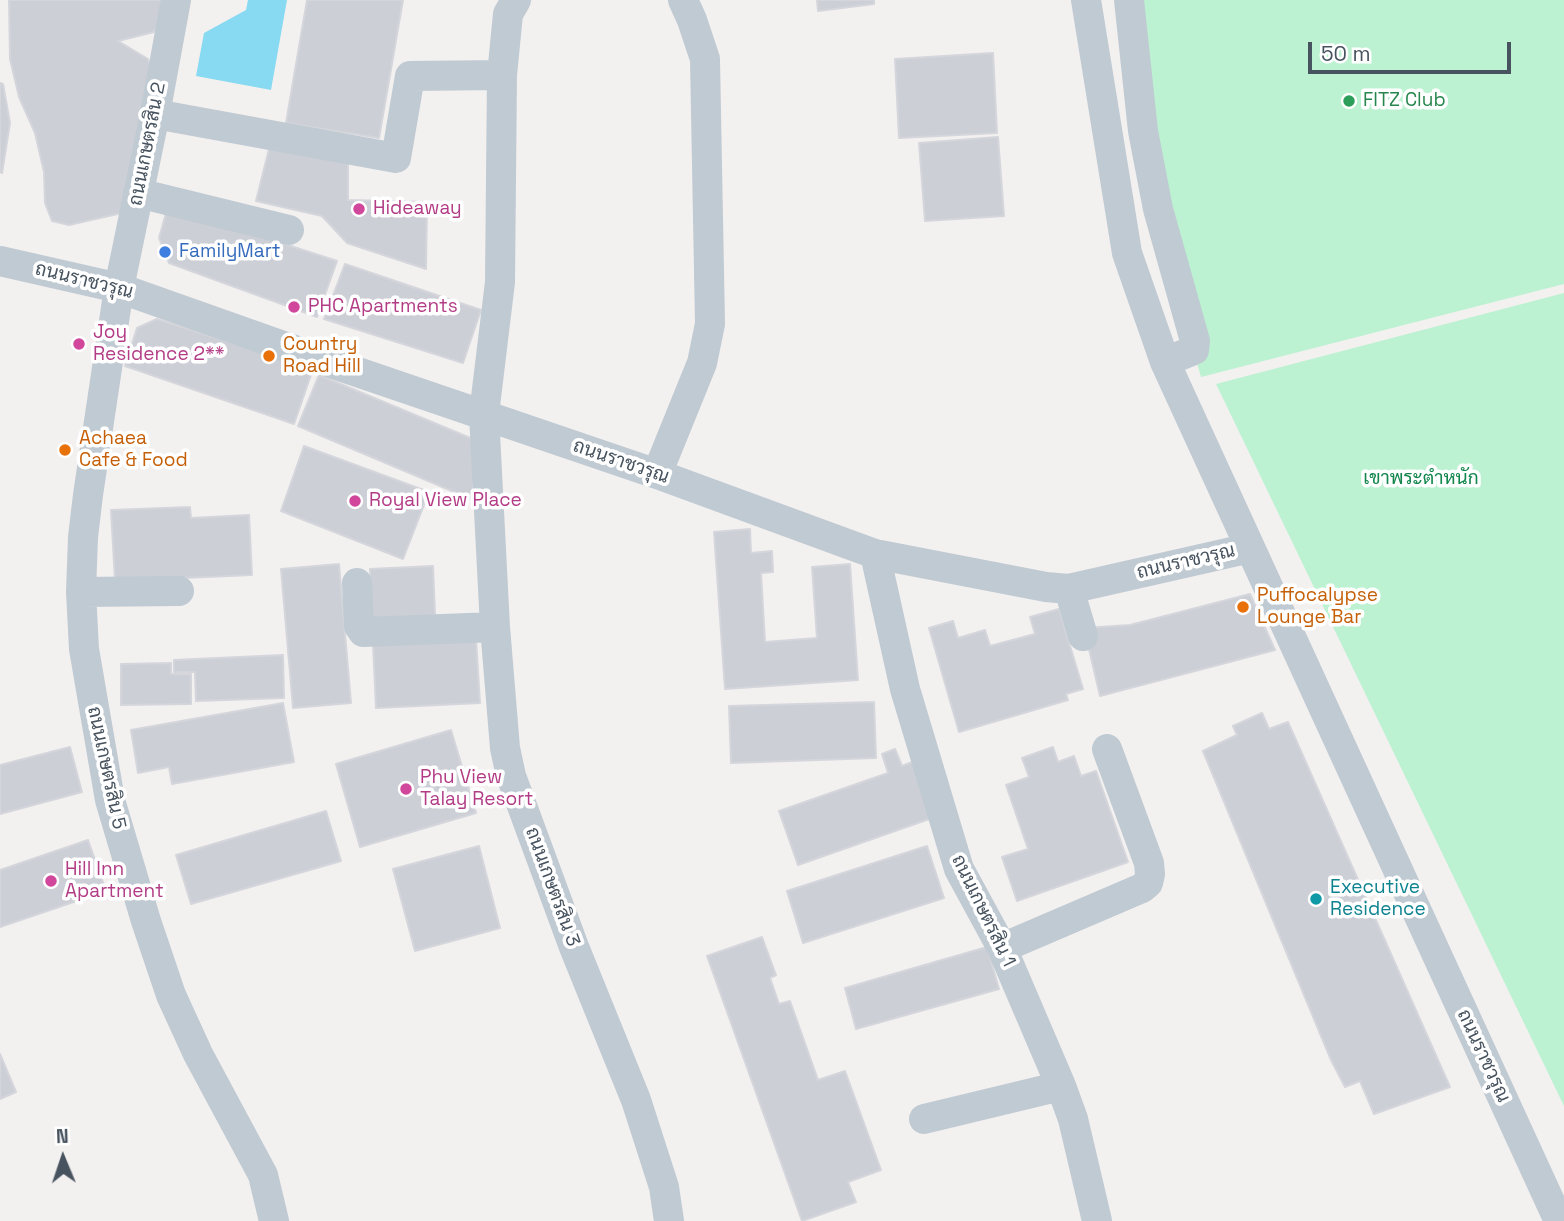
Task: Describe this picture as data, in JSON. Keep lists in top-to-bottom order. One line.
{"streets":{"street":["ถนนเกษตรสิน 2","ถนนราชวรุณ","ถนนเกษตรสิน 5","ถนนเกษตรสิน 3","ถนนเกษตรสิน 1"]},"crossings":[["ถนนเกษตรสิน 2","ถนนราชวรุณ"],["ถนนเกษตรสิน 2","ถนนเกษตรสิน 5"],["ถนนราชวรุณ","ถนนเกษตรสิน 5"],["ถนนราชวรุณ","ถนนเกษตรสิน 3"],["ถนนราชวรุณ","ถนนเกษตรสิน 1"]],"parks":["เขาพระตำหนัก"],"places":["FITZ Club","Hideaway","FamilyMart","PHC Apartments","Joy Residence 2**","Country Road Hill","Achaea Cafe & Food","Royal View Place","Puffocalypse Lounge Bar","Phu View Talay Resort","Hill Inn Apartment","Executive Residence"],"scale_bar":"50 m","north":"top"}
